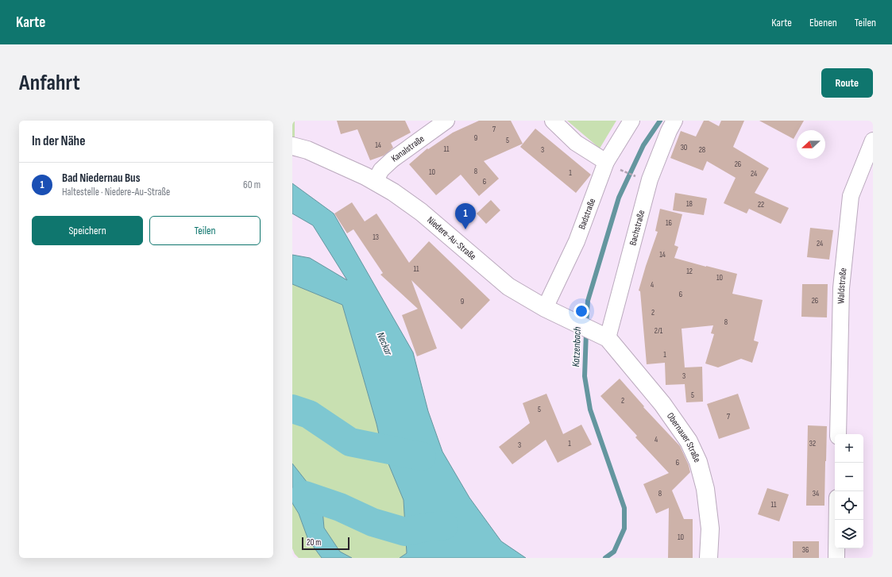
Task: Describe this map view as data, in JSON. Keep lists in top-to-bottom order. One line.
{"streets":{"main road":["Niedere-Au-Straße","Obernauer Straße"],"street":["Kanalstraße","Badstraße","Bachstraße","Waldstraße"]},"crossings":[["Kanalstraße","Niedere-Au-Straße"],["Badstraße","Niedere-Au-Straße"],["Bachstraße","Niedere-Au-Straße"],["Bachstraße","Obernauer Straße"],["Niedere-Au-Straße","Obernauer Straße"]],"water":["Neckar","Katzenbach"],"house_numbers":["7","9","5","14","30","11","3","28","26","8","10","1","24","6","18","22","16","13","24","14","11","12","10","4","6","26","9","2","8","2/1","1","3","5","2","5","7","4","1","32","3","6","8","34","11","10","36"],"scale_bar":"20 m","north":"left","page":{"header":"Karte","nav":["Karte","Ebenen","Teilen"],"buttons":["Route",["Speichern","Teilen"]],"title":"Anfahrt","heading":"In der Nähe","list":[{"mark":"1","name":"Bad Niedernau Bus","note":"Haltestelle · Niedere-Au-Straße","value":"60 m"}],"pins":"1","map_buttons":["+","−"],"scale":"20 m"}}
